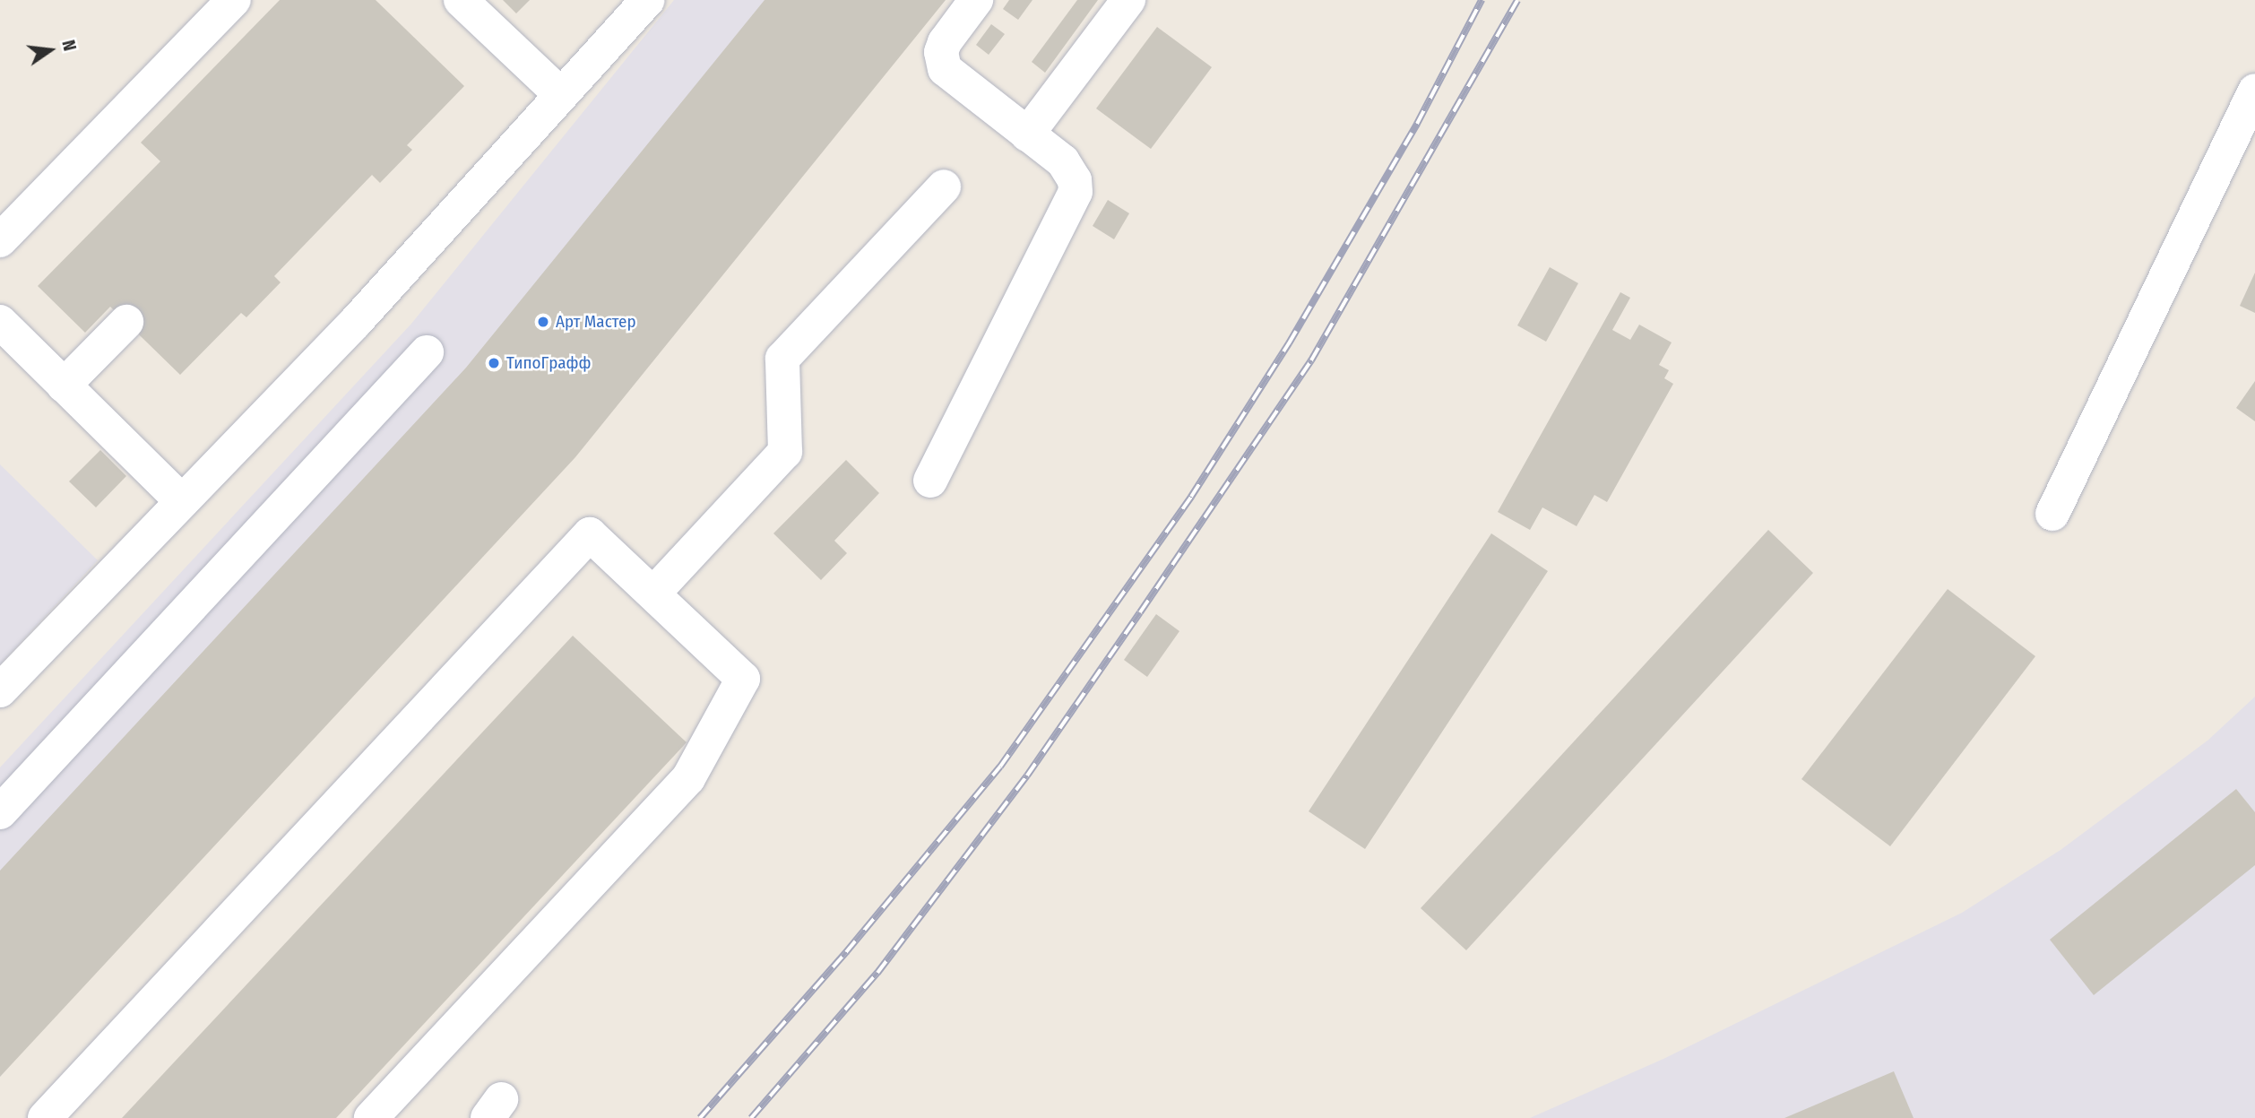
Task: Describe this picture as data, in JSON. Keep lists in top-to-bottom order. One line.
{"places":["Арт Мастер","ТипоГрафф"],"north":"right"}
